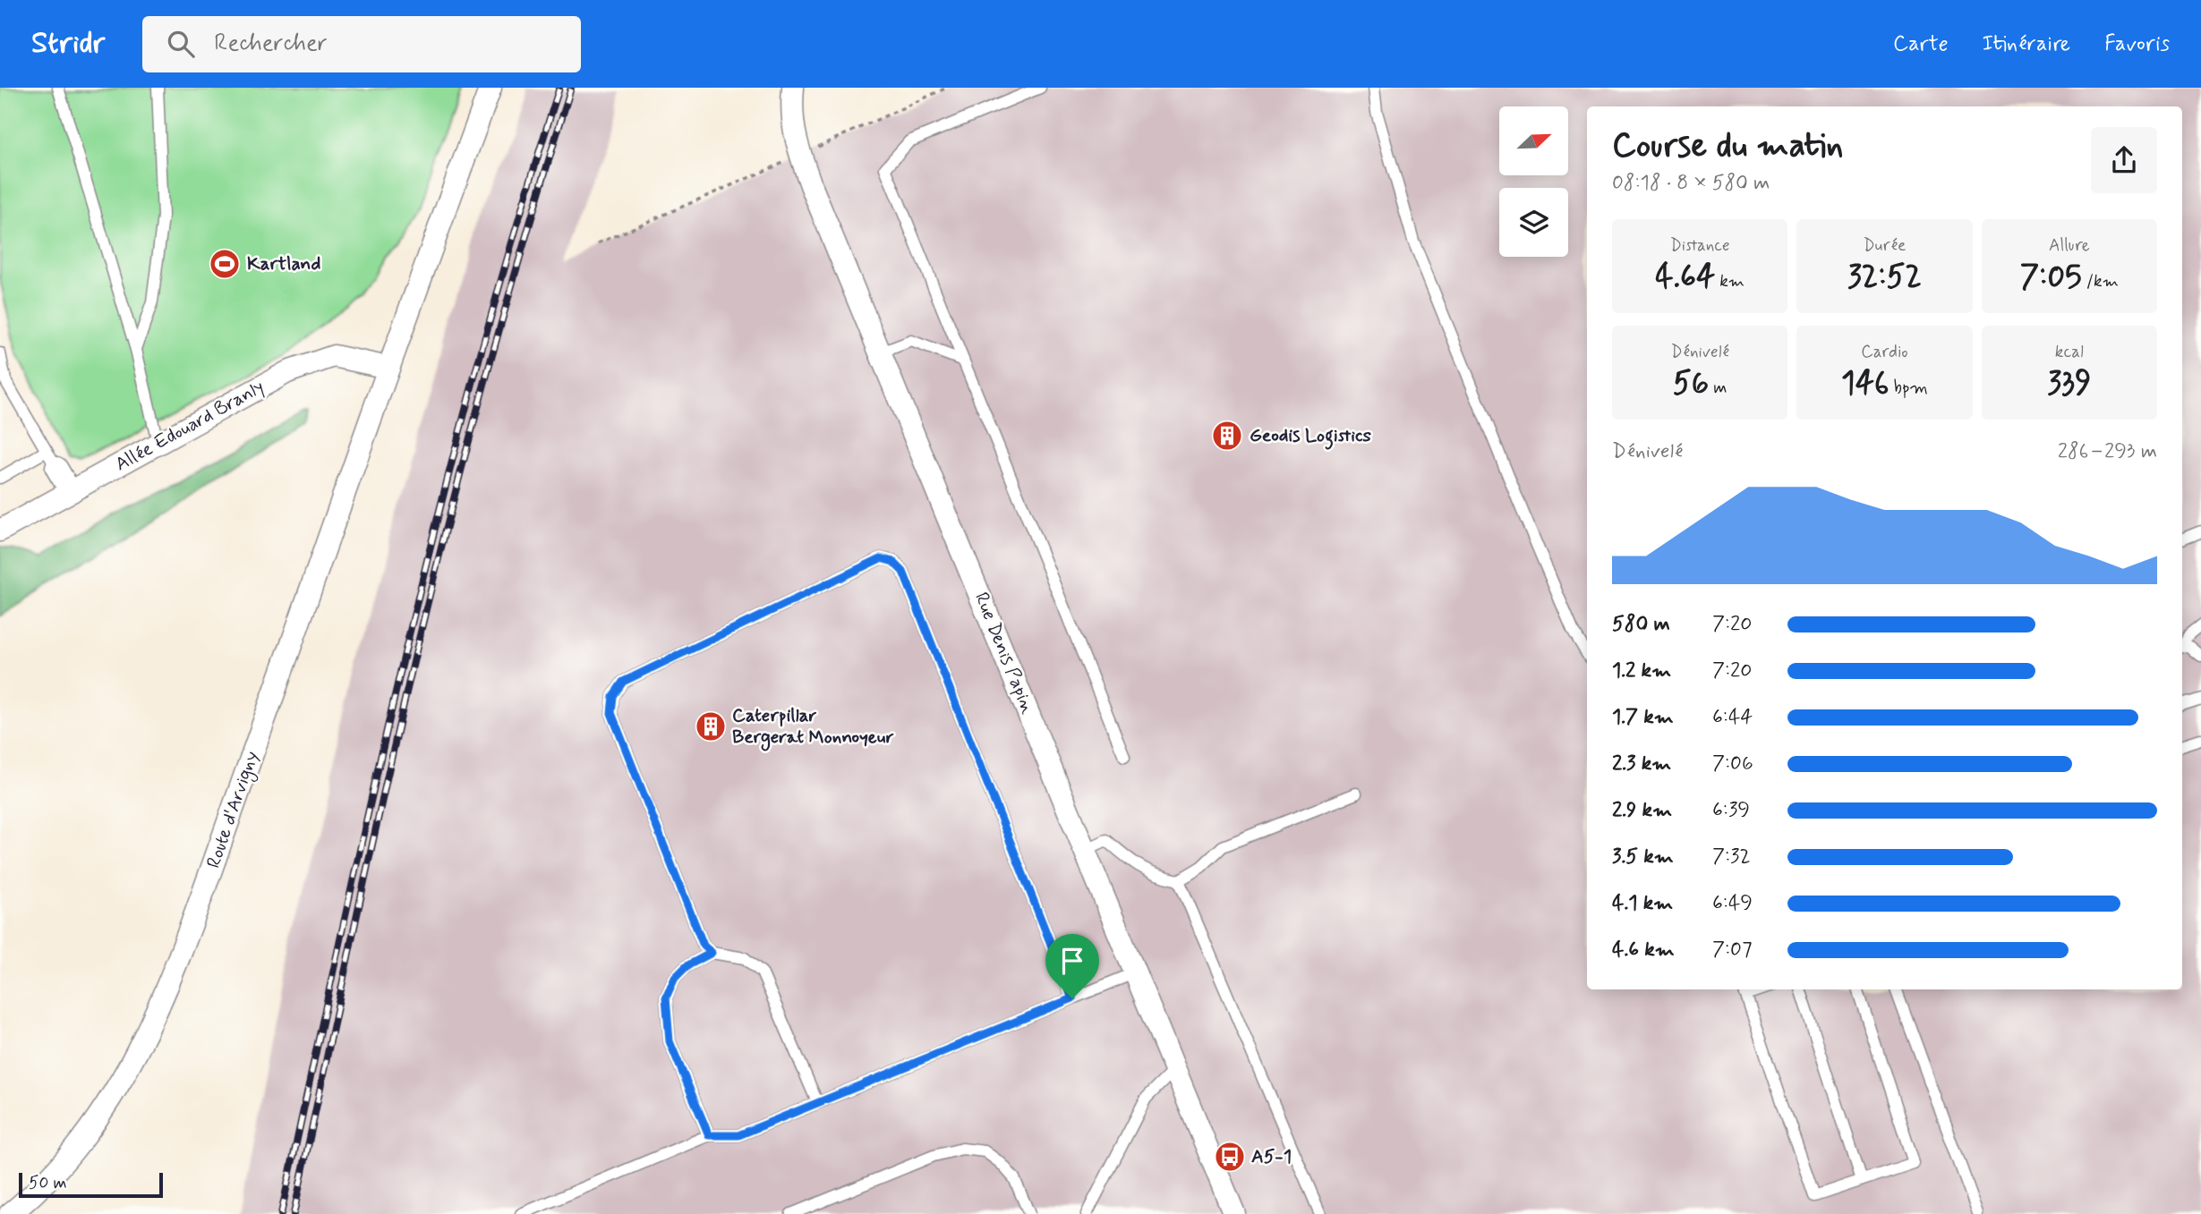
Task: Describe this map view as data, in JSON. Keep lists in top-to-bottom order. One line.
{"streets":{"street":["Allée Edouard Branly","Rue Denis Papin","Route d'Arvigny"]},"crossings":[["Allée Edouard Branly","Route d'Arvigny"]],"places":{"sports":["Kartland"],"building":["Geodis Logistics","Caterpillar Bergerat Monnoyeur"],"bus stop":["A5-1"]},"scale_bar":"50 m","north":"top right","page":{"header":"Stridr","search":"Rechercher","nav":["Carte","Itinéraire","Favoris"],"heading":["Course du matin","08:18 · 8 × 580 m"],"stats":[["Distance","4.64 km"],["Durée","32:52"],["Allure","7:05 /km"],["Dénivelé","56 m"],["Cardio","146 bpm"],["kcal","339"]],"chart":["Dénivelé","286–293 m"],"list":[{"name":"580 m","note":"7:20"},{"name":"1.2 km","note":"7:20"},{"name":"1.7 km","note":"6:44"},{"name":"2.3 km","note":"7:06"},{"name":"2.9 km","note":"6:39"},{"name":"3.5 km","note":"7:32"},{"name":"4.1 km","note":"6:49"},{"name":"4.6 km","note":"7:07"}],"scale":"50 m"}}
